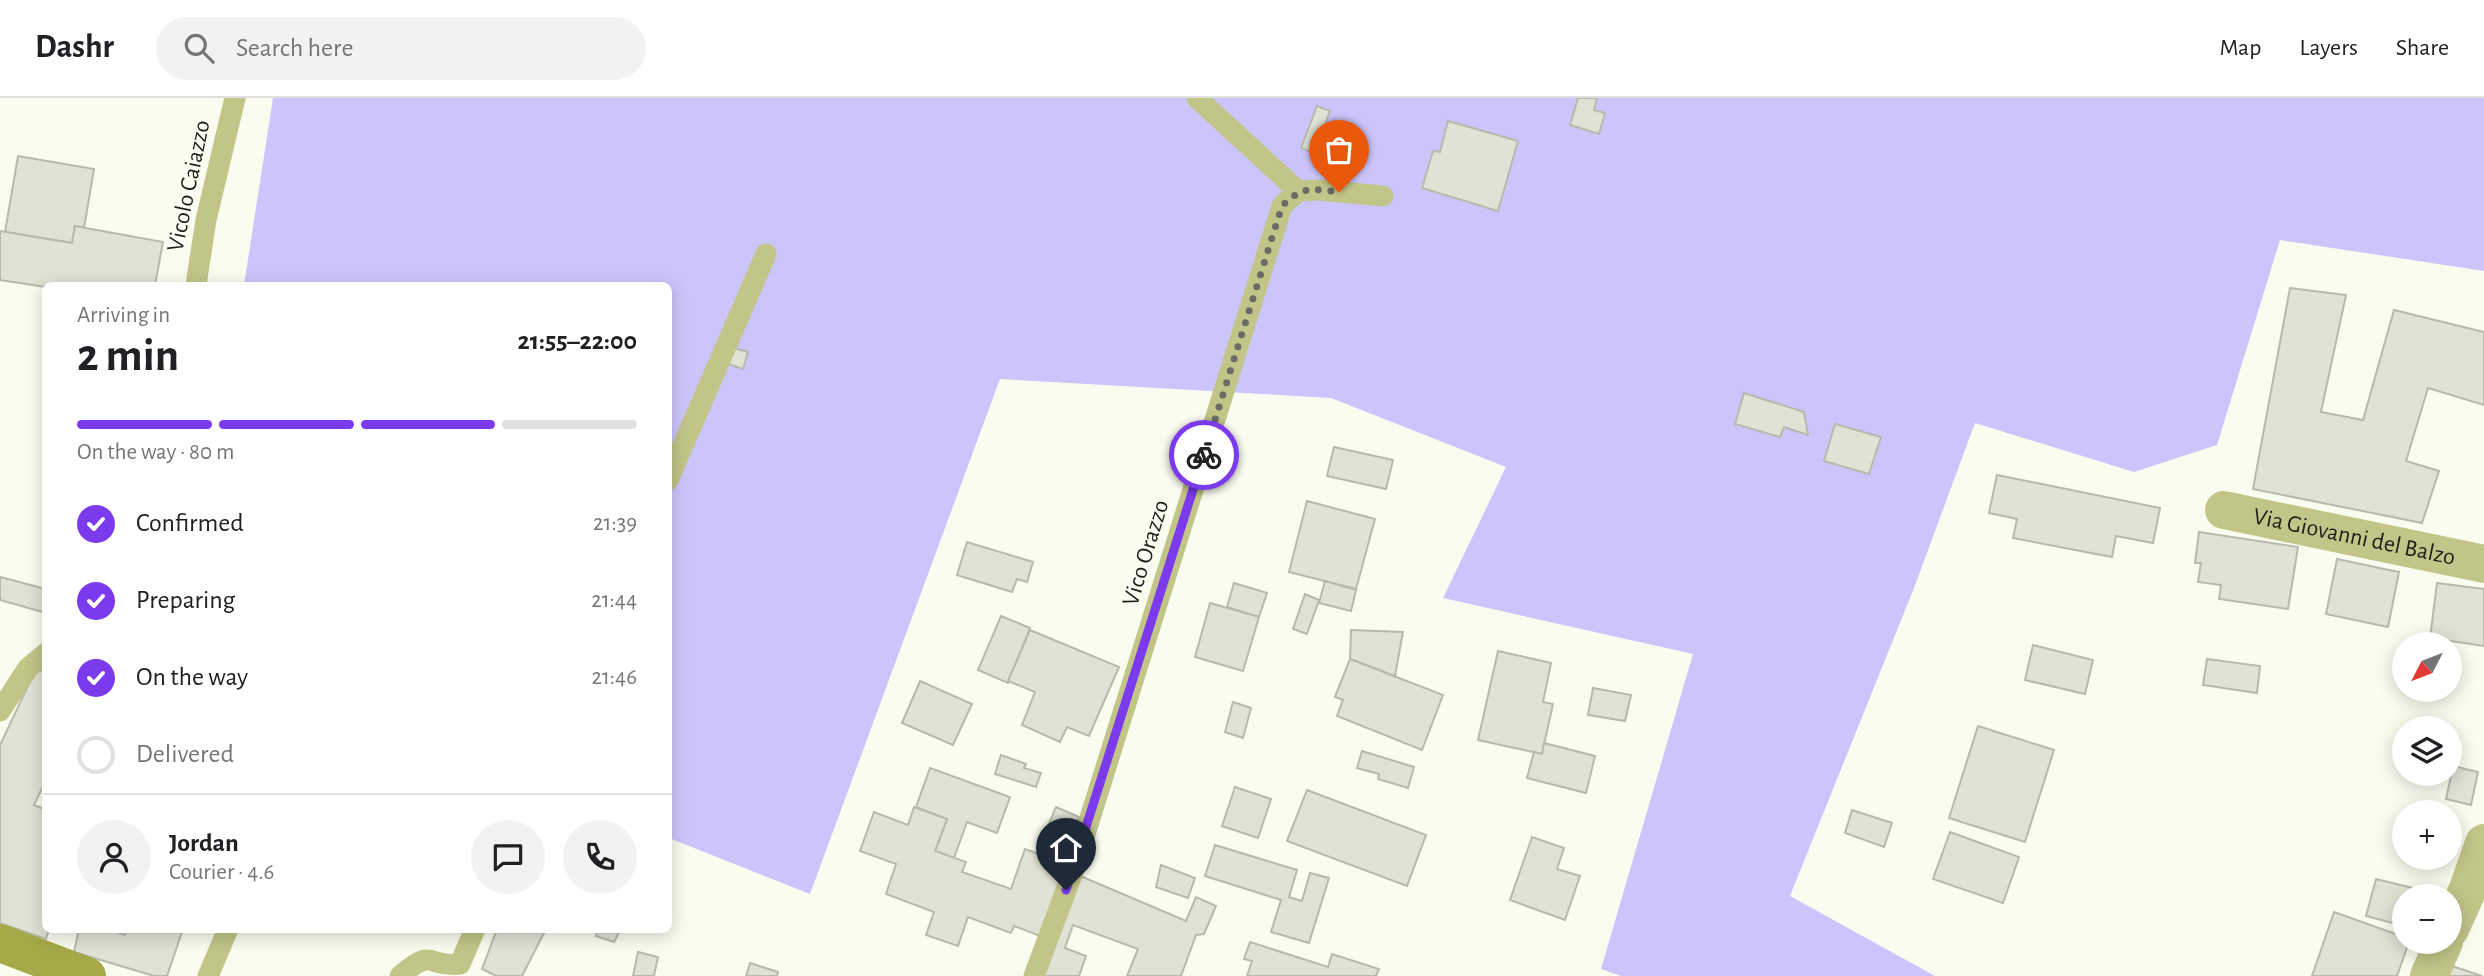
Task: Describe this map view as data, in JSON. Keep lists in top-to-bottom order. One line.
{"streets":{"street":["Via Giovanni del Balzo"],"lane":["Vicolo Caiazzo","Vico Orazzo"]},"north":"bottom left","page":{"header":"Dashr","search":"Search here","nav":["Map","Layers","Share"],"heading":["2 min","Arriving in","21:55–22:00"],"panel":["Jordan","Courier · 4.6"],"bar":"On the way · 80 m","list":[["Confirmed","21:39"],["Preparing","21:44"],["On the way","21:46"],"Delivered"],"map_buttons":["+","−"]}}
